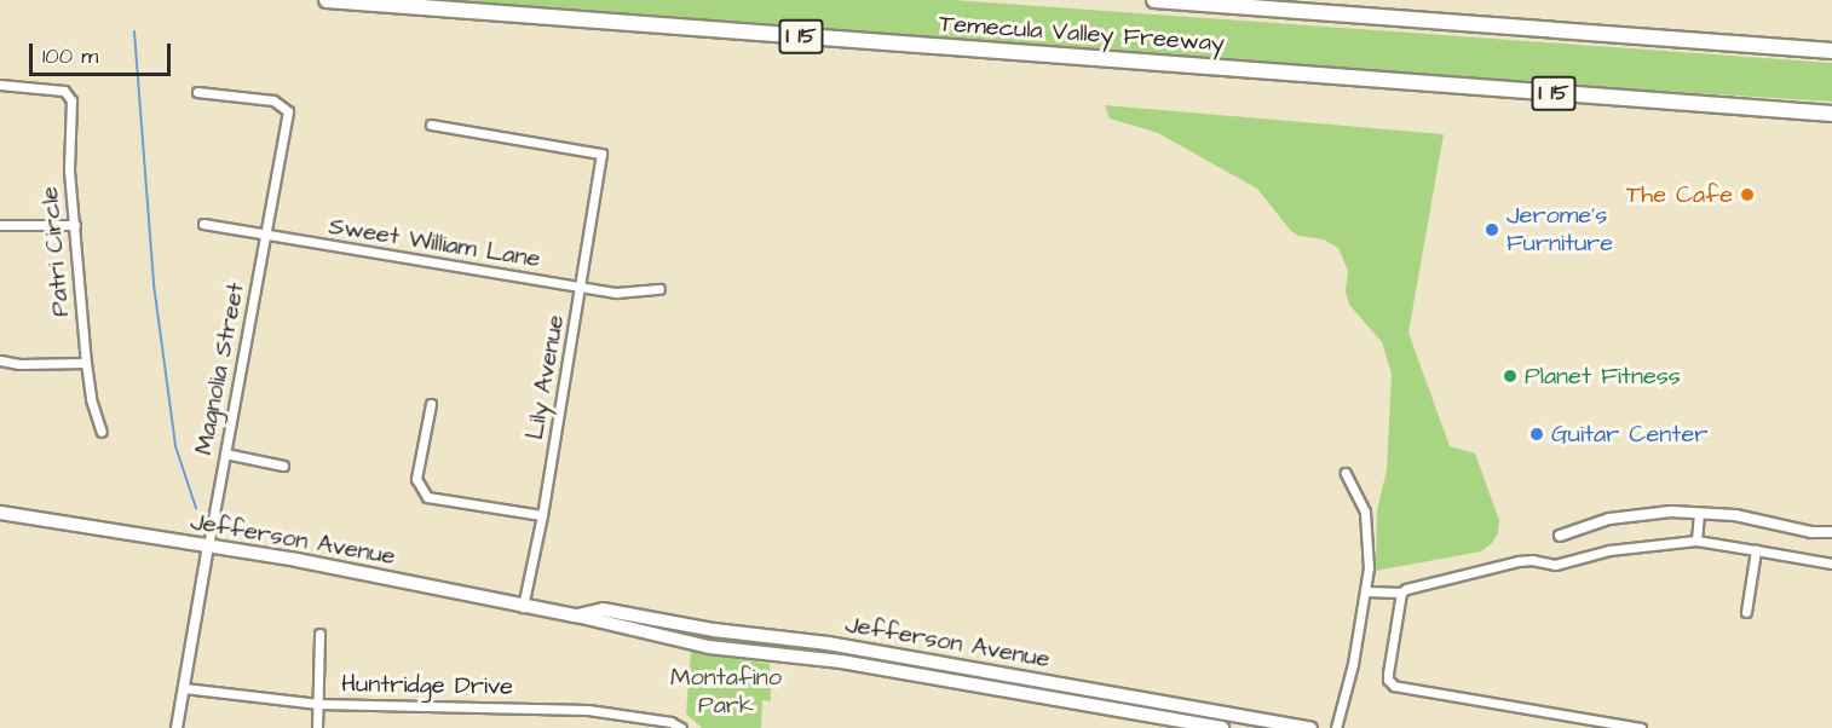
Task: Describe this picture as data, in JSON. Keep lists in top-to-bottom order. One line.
{"streets":{"highway":["Temecula Valley Freeway","I 15"],"main road":["Jefferson Avenue"],"street":["Sweet William Lane","Patri Circle","Magnolia Street","Lily Avenue","Huntridge Drive"]},"crossings":[["Sweet William Lane","Magnolia Street"],["Sweet William Lane","Lily Avenue"],["Magnolia Street","Jefferson Avenue"],["Magnolia Street","Huntridge Drive"],["Lily Avenue","Jefferson Avenue"]],"parks":["Montafino Park"],"places":["The Cafe","Jerome's Furniture","Planet Fitness","Guitar Center"],"scale_bar":"100 m"}
